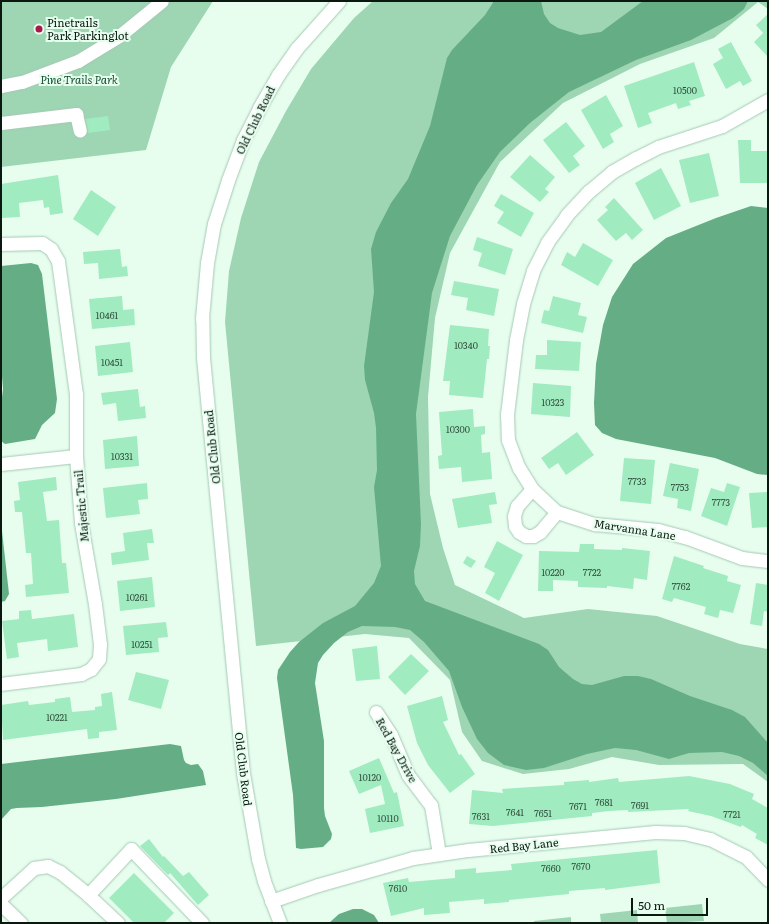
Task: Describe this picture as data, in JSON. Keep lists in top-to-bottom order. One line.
{"streets":{"street":["Old Club Road","Majestic Trail","Marvanna Lane","Red Bay Drive","Red Bay Lane"]},"crossings":[["Old Club Road","Red Bay Lane"],["Red Bay Drive","Red Bay Lane"]],"parks":["Pine Trails Park"],"places":["Pinetrails Park Parkinglot"],"house_numbers":["10500","10461","10340","10451","10323","10300","10331","7733","7753","7773","10220","7722","7762","10261","10251","10221","10120","7681","7691","7671","7641","7651","7721","7631","10110","7670","7660","7610"],"scale_bar":"50 m"}
